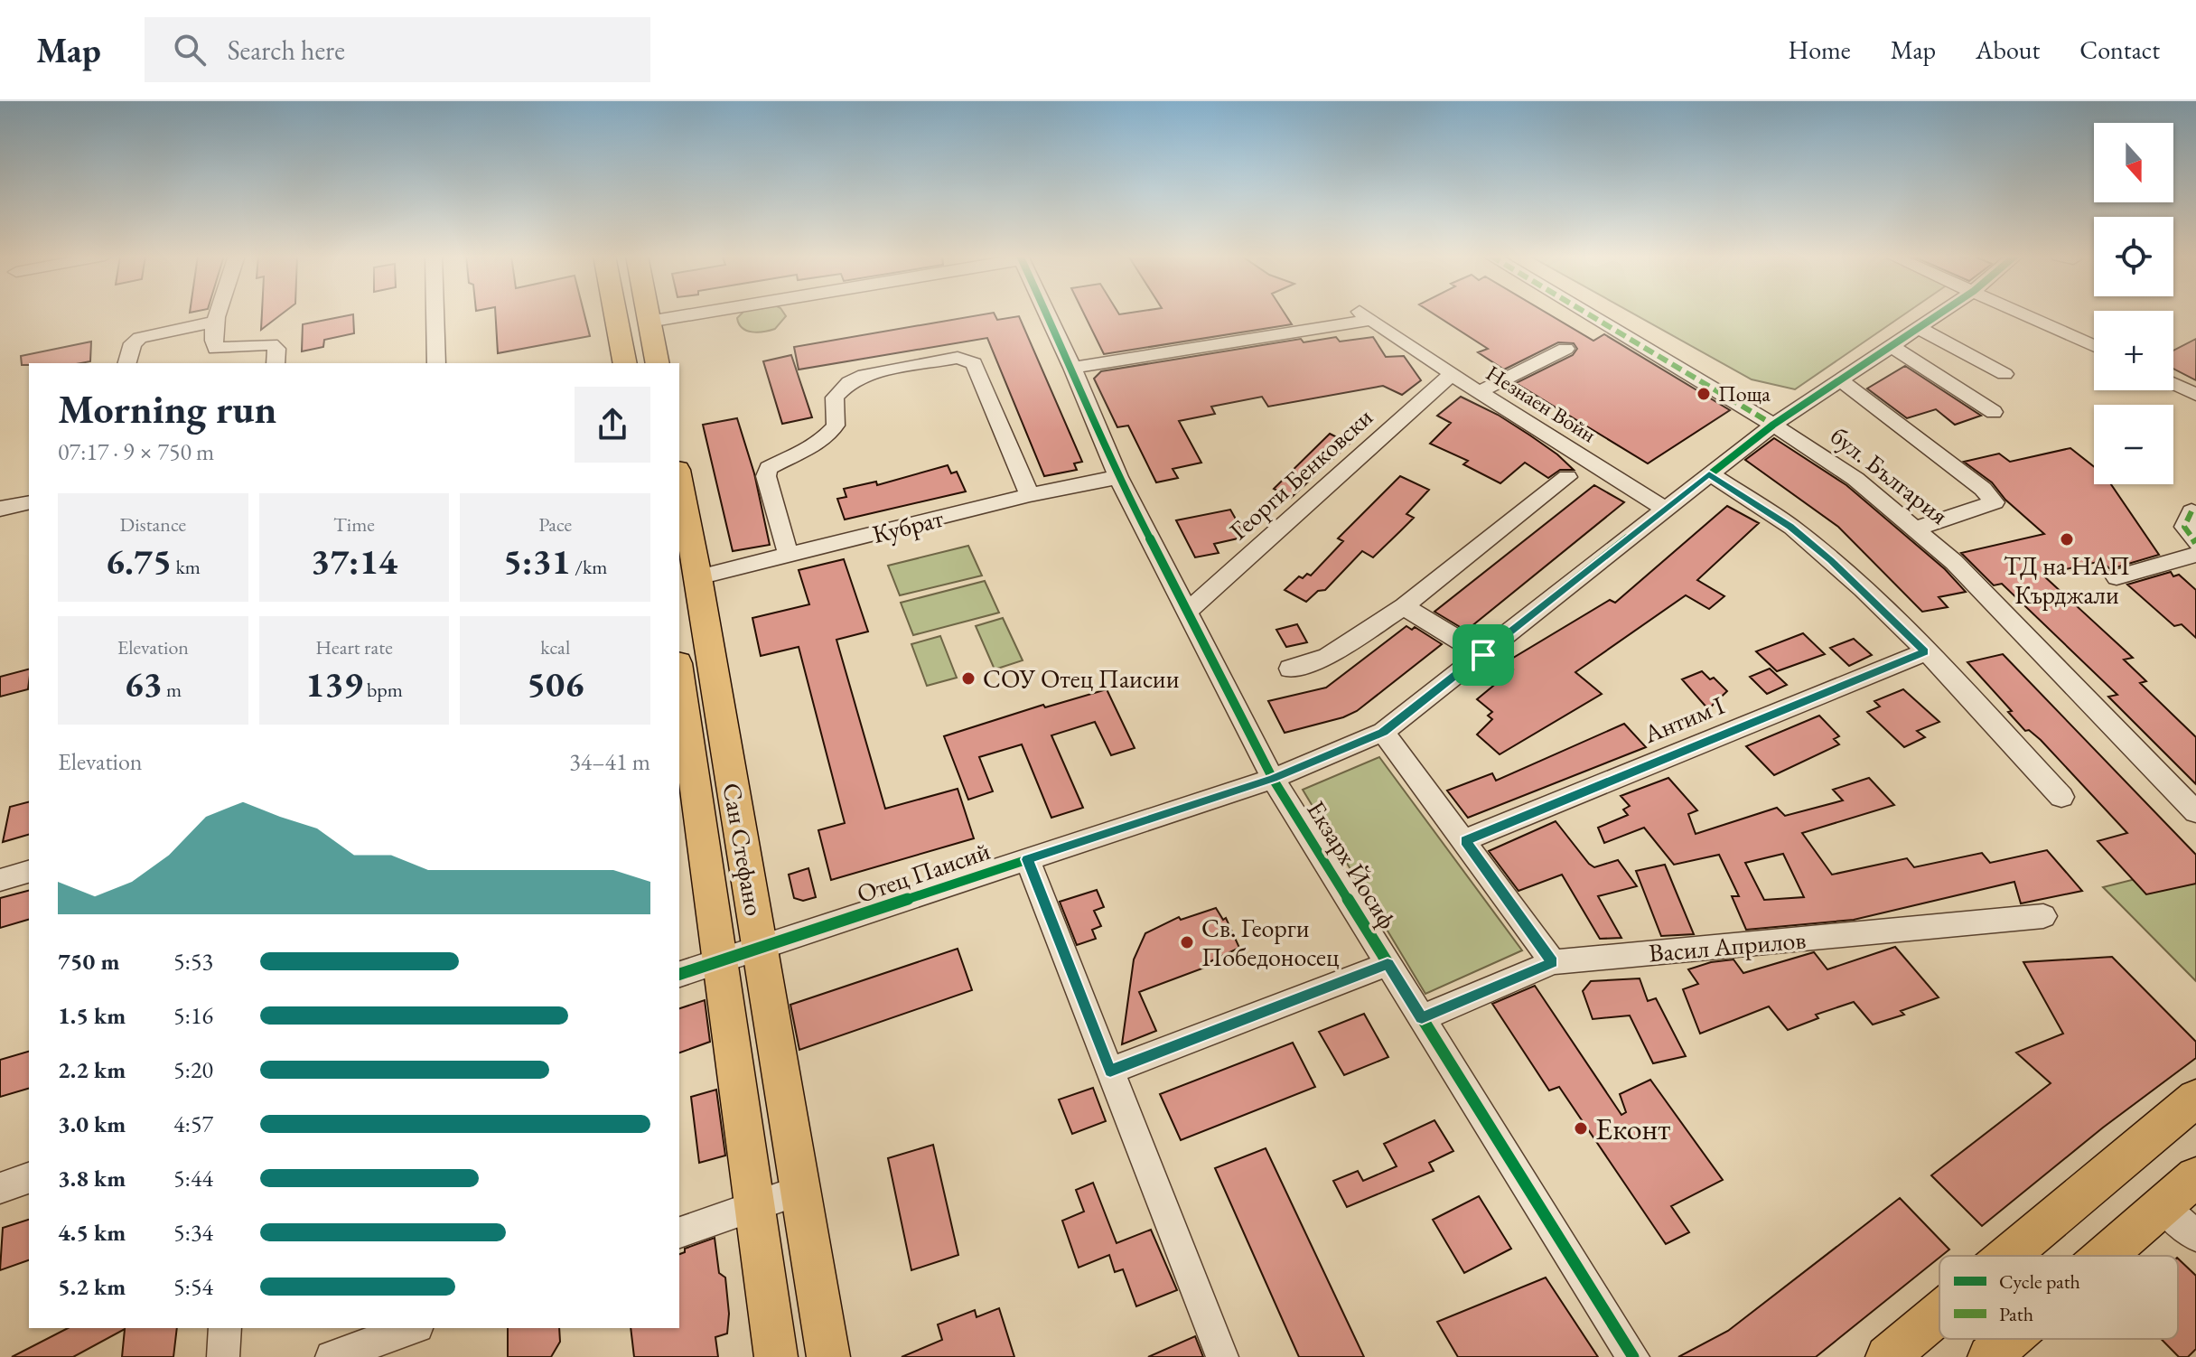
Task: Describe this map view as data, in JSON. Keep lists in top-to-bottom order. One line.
{"streets":{"main road":["Сан Стефано"],"street":["Незнаен Войн","Георги Бенковски","бул. България","Кубрат","Антим I","Екзарх Йосиф","Отец Паисий","Васил Априлов"]},"crossings":[["Незнаен Войн","Георги Бенковски"],["Незнаен Войн","Екзарх Йосиф"],["Незнаен Войн","Отец Паисий"],["Георги Бенковски","Екзарх Йосиф"],["бул. България","Отец Паисий"],["Кубрат","Сан Стефано"],["Кубрат","Екзарх Йосиф"],["Сан Стефано","Отец Паисий"],["Екзарх Йосиф","Отец Паисий"],["Екзарх Йосиф","Васил Априлов"]],"places":["Поща","ТД на НАП Кърджали","СОУ Отец Паисии","Св. Георги Победоносец","Еконт"],"legend":["Cycle path","Path"],"north":"bottom","page":{"header":"Map","search":"Search here","nav":["Home","Map","About","Contact"],"map_buttons":["+","−"],"heading":["Morning run","07:17 · 9 × 750 m"],"stats":[["Distance","6.75 km"],["Time","37:14"],["Pace","5:31 /km"],["Elevation","63 m"],["Heart rate","139 bpm"],["kcal","506"]],"chart":["Elevation","34–41 m"],"list":[{"name":"750 m","note":"5:53"},{"name":"1.5 km","note":"5:16"},{"name":"2.2 km","note":"5:20"},{"name":"3.0 km","note":"4:57"},{"name":"3.8 km","note":"5:44"},{"name":"4.5 km","note":"5:34"},{"name":"5.2 km","note":"5:54"}]}}
